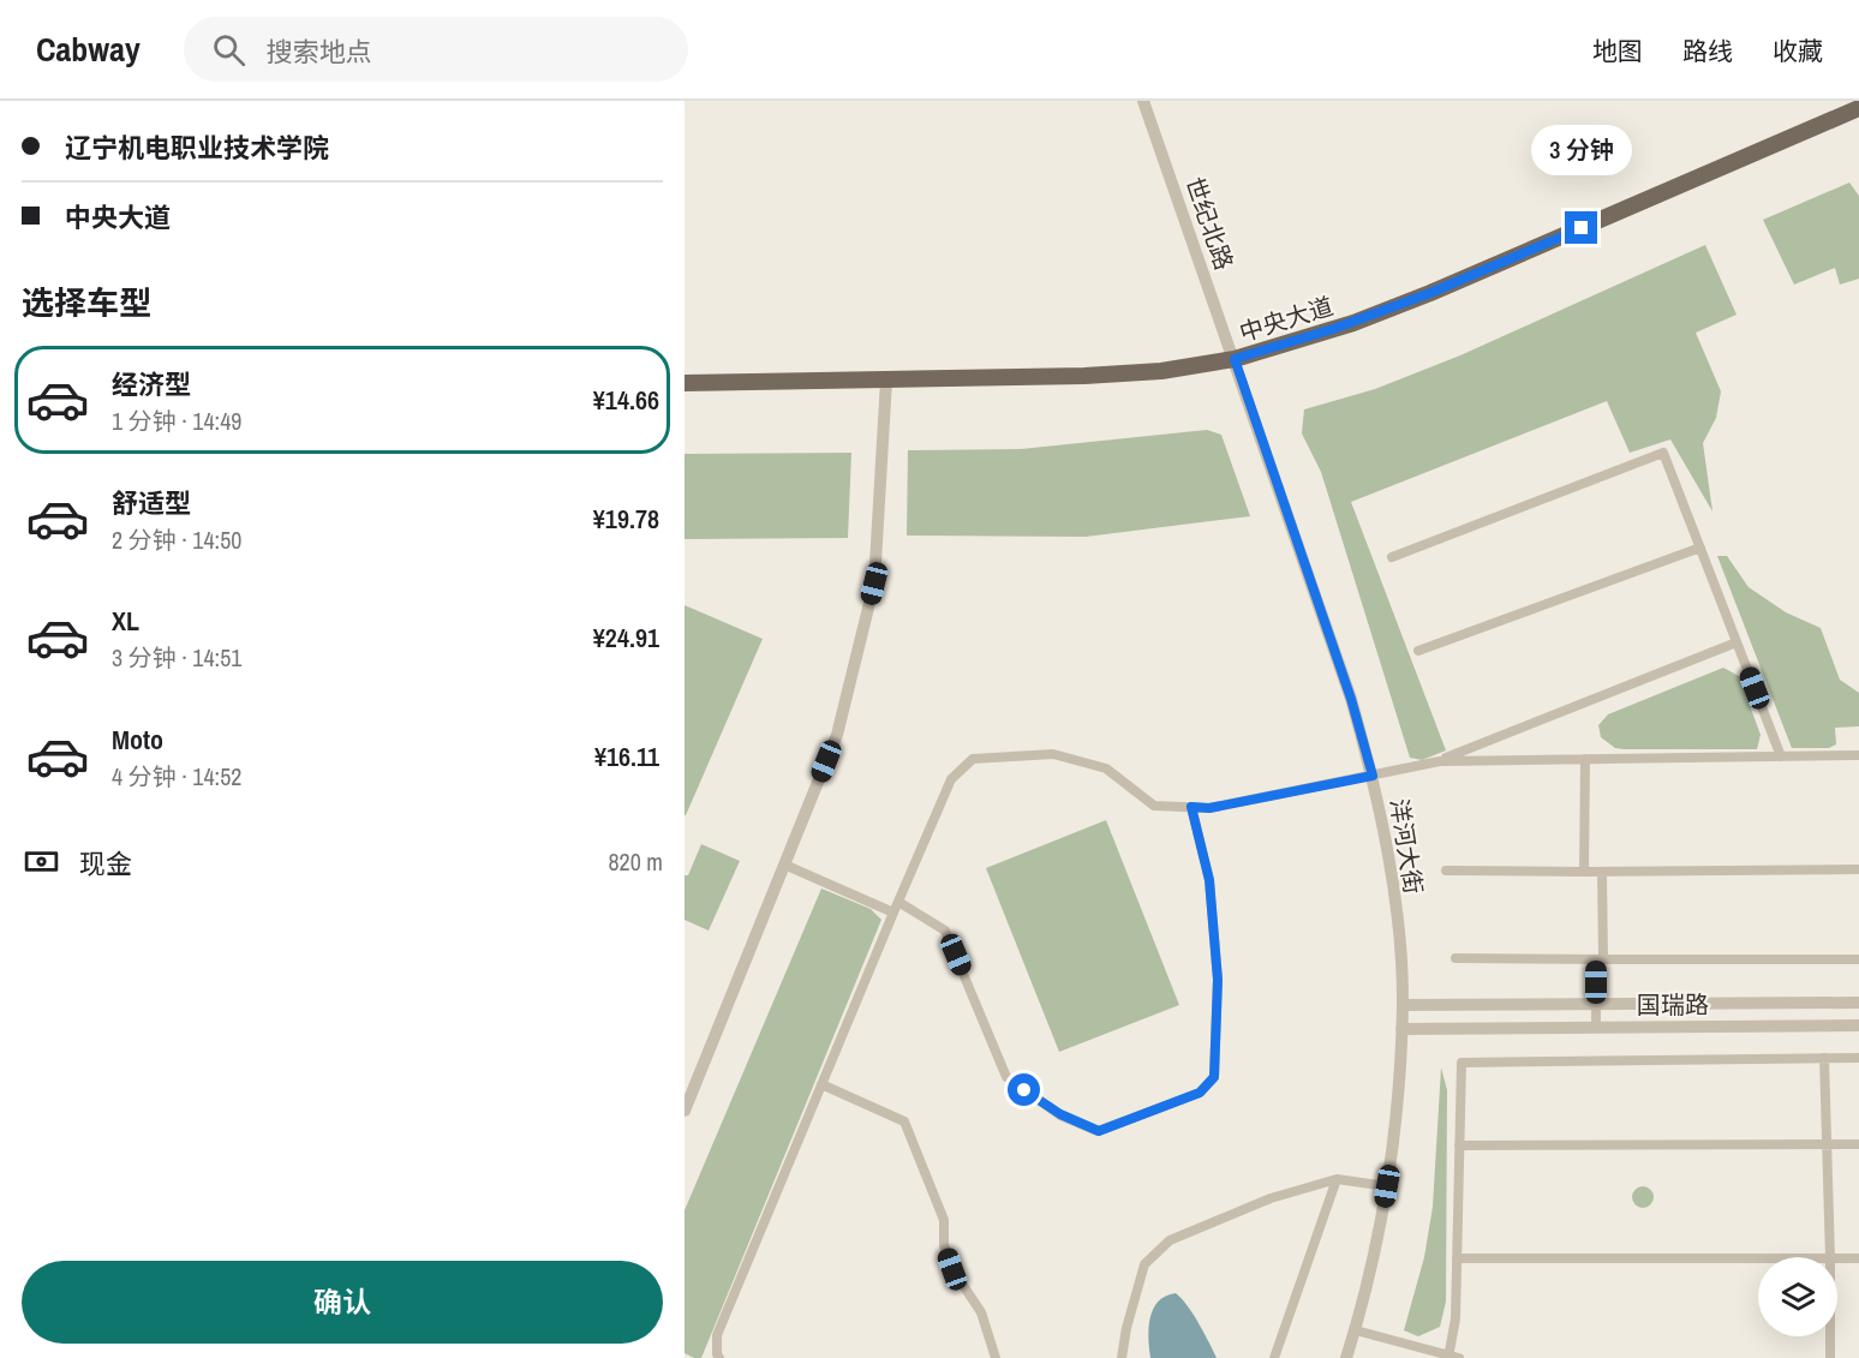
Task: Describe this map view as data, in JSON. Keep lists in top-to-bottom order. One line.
{"streets":{"main road":["中央大道"],"street":["世纪北路","洋河大街","国瑞路"]},"crossings":[["世纪北路","中央大道"],["世纪北路","洋河大街"],["中央大道","洋河大街"],["洋河大街","国瑞路"]],"page":{"header":"Cabway","search":"搜索地点","nav":["地图","路线","收藏"],"banner":["辽宁机电职业技术学院","中央大道"],"bubble":"3 分钟","heading":"选择车型","list":[{"name":"经济型","note":"1 分钟 · 14:49","value":"¥14.66"},{"name":"舒适型","note":"2 分钟 · 14:50","value":"¥19.78"},{"name":"XL","note":"3 分钟 · 14:51","value":"¥24.91"},{"name":"Moto","note":"4 分钟 · 14:52","value":"¥16.11"}],"pay":["现金","820 m"],"buttons":"确认"}}
